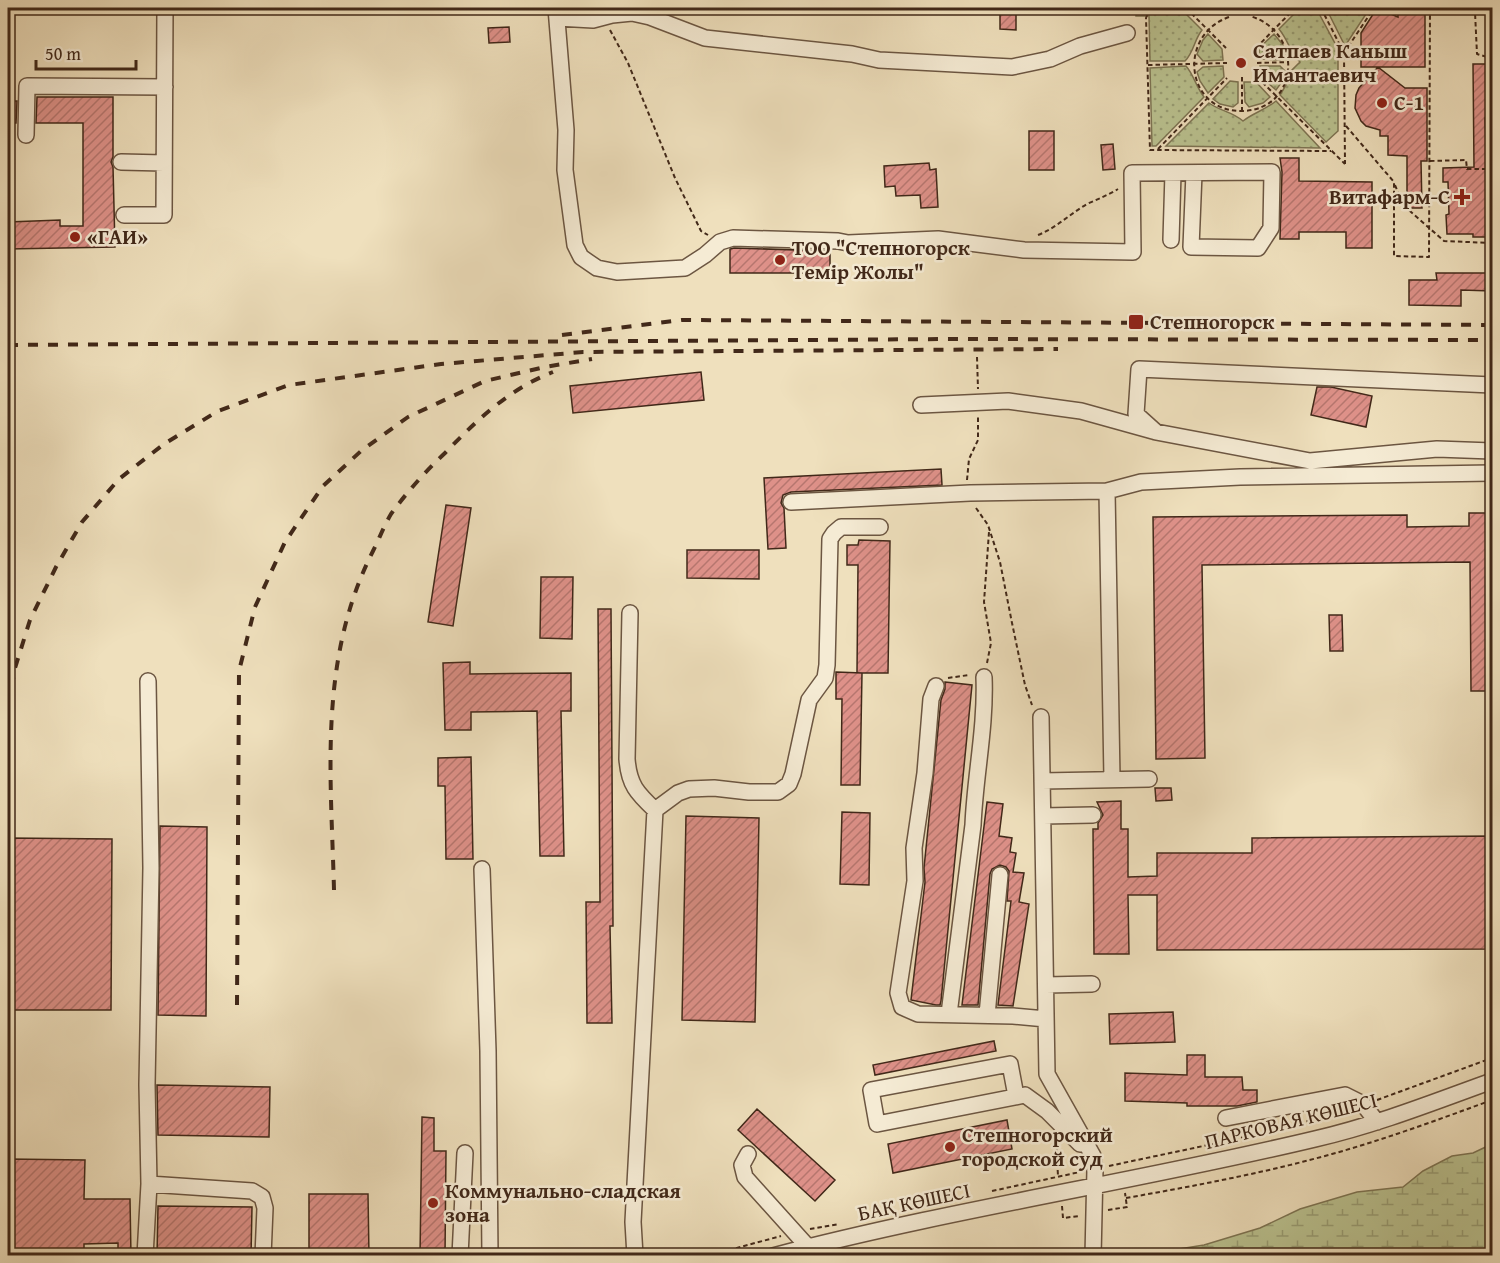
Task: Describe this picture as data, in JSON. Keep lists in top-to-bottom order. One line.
{"streets":{"street":["ПАРКОВАЯ КӨШЕСІ","БАҚ КӨШЕСІ"]},"crossings":[["ПАРКОВАЯ КӨШЕСІ","БАҚ КӨШЕСІ"]],"places":{"other":["Сатпаев Каныш Имантаевич","C-1","«ГАИ»","ТОО \"Степногорск Темiр Жолы\"","Степногорский городской суд","Коммунально-сладская зона"],"health":["Витафарм-С"],"transit":["Степногорск"]},"scale_bar":"50 m"}
